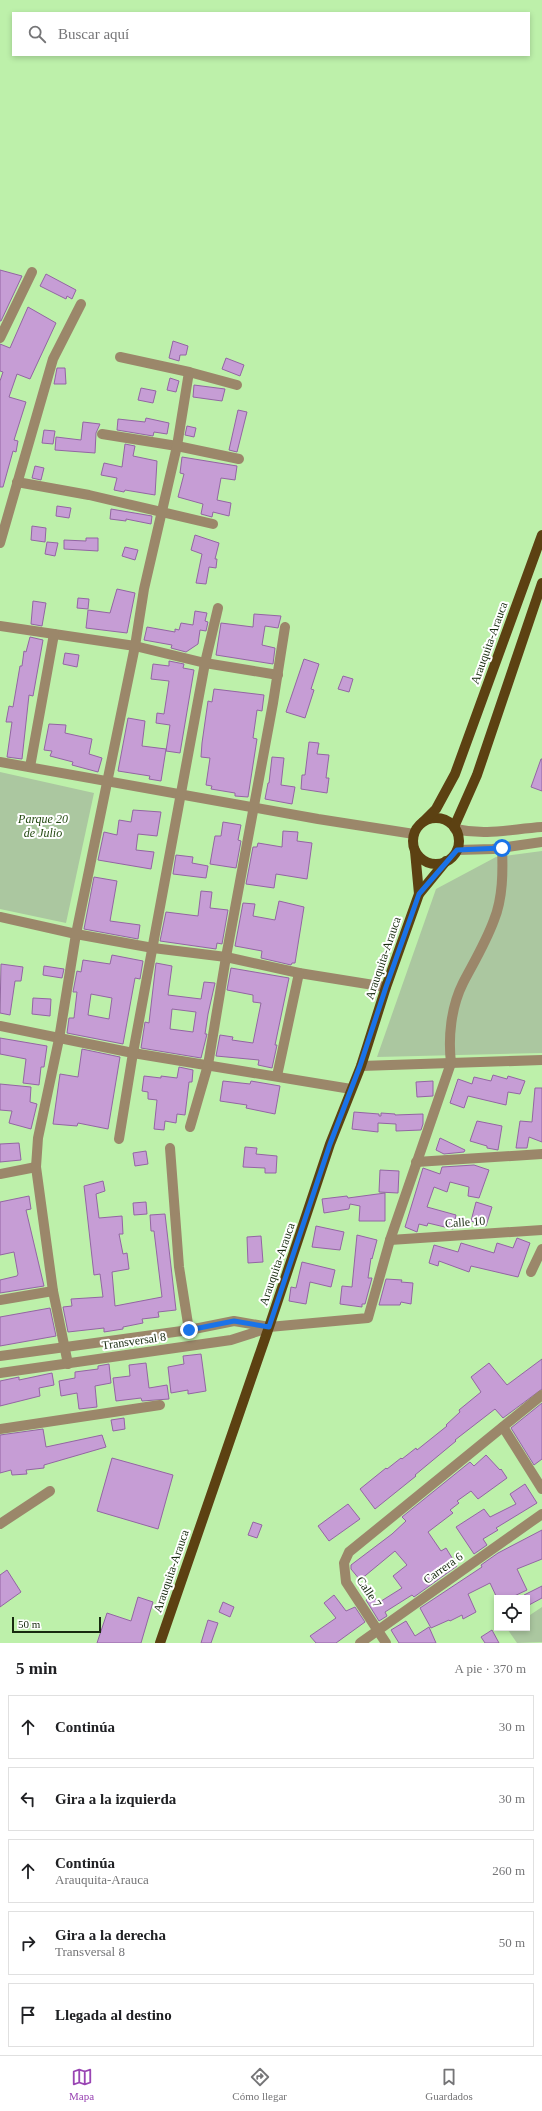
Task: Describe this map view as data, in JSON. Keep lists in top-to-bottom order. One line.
{"streets":{"main road":["Arauquita-Arauca"],"street":["Calle 10","Transversal 8","Carrera 6","Calle 7"]},"crossings":[["Arauquita-Arauca","Transversal 8"],["Calle 10","Transversal 8"],["Carrera 6","Calle 7"]],"parks":["Parque 20 de Julio"],"scale_bar":"50 m","page":{"search":"Buscar aquí","scale":"50 m","heading":["5 min","A pie · 370 m"],"list":[["Continúa","30 m"],["Gira a la izquierda","30 m"],["Continúa","Arauquita-Arauca","260 m"],["Gira a la derecha","Transversal 8","50 m"],"Llegada al destino"],"nav":["Mapa","Cómo llegar","Guardados"]}}
